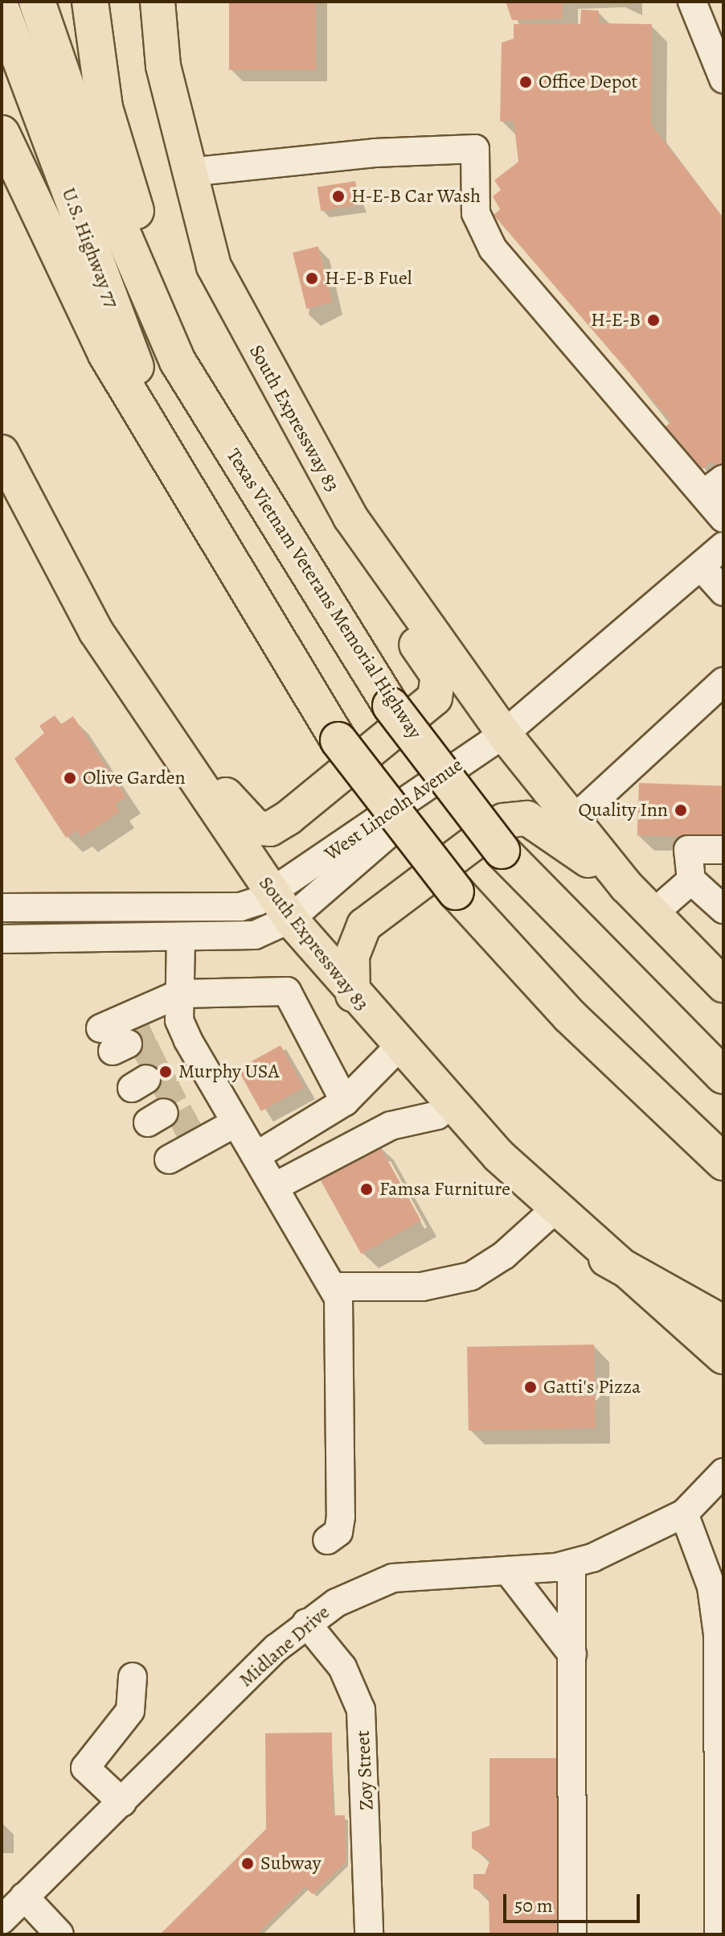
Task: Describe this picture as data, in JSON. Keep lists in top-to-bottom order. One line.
{"streets":{"highway":["U.S. Highway 77","Texas Vietnam Veterans Memorial Highway"],"main road":["South Expressway 83"],"street":["West Lincoln Avenue","Midlane Drive","Zoy Street"]},"crossings":[["U.S. Highway 77","Texas Vietnam Veterans Memorial Highway"],["South Expressway 83","West Lincoln Avenue"],["Midlane Drive","Zoy Street"]],"places":["Office Depot","H-E-B Car Wash","H-E-B Fuel","H-E-B","Olive Garden","Quality Inn","Murphy USA","Famsa Furniture","Gatti's Pizza","Subway"],"scale_bar":"50 m"}
